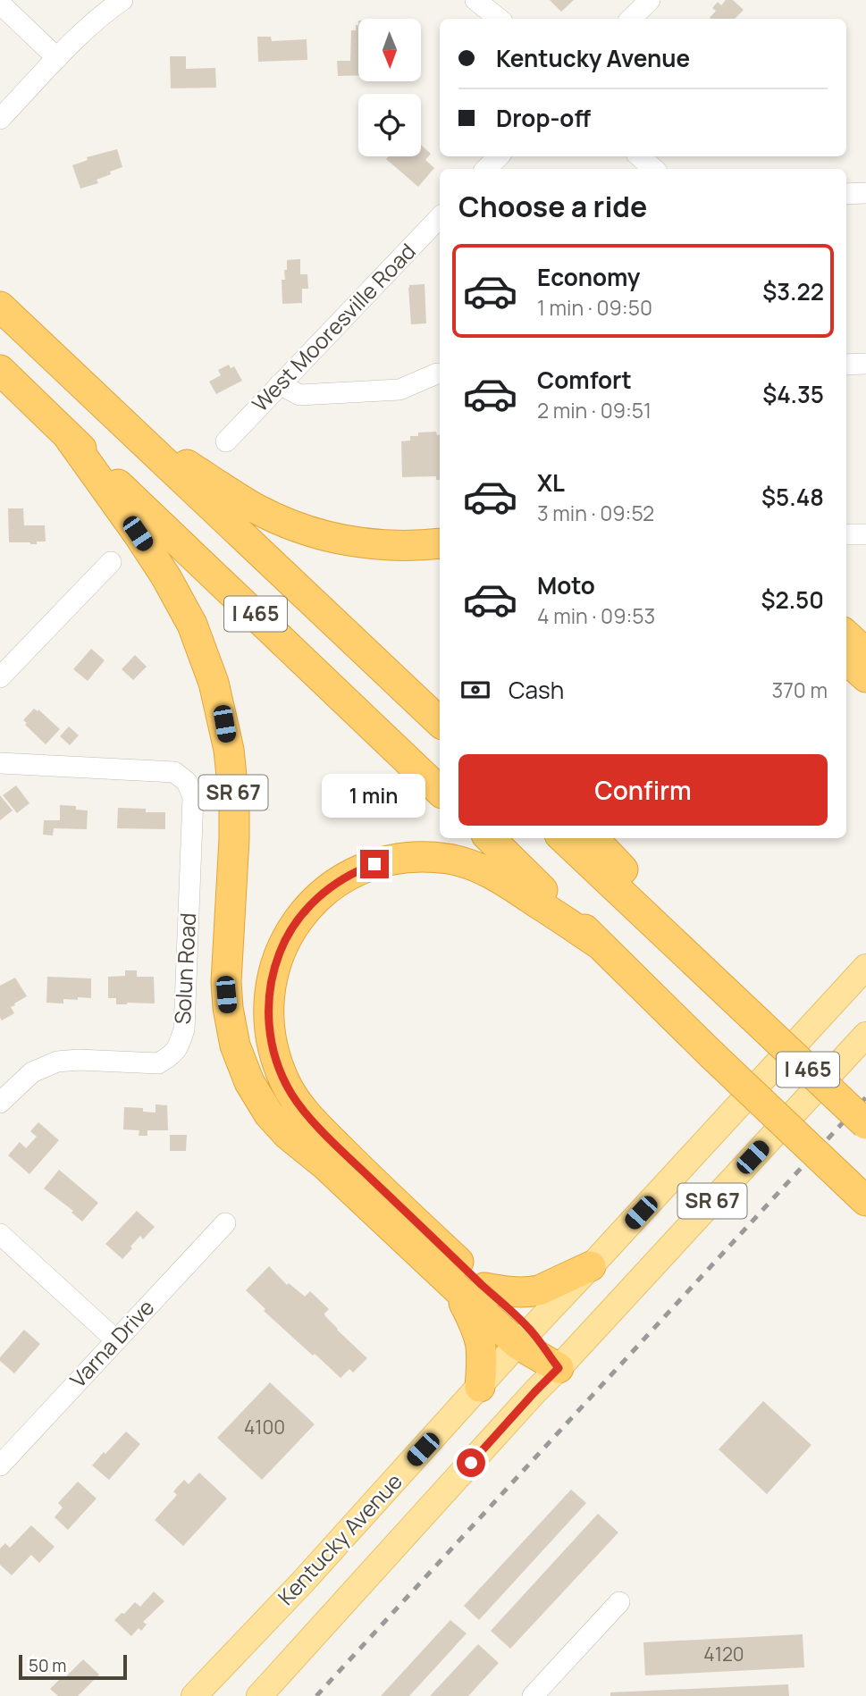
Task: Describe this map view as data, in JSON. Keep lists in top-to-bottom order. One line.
{"streets":{"highway":["I 465","SR 67"],"main road":["Kentucky Avenue"],"street":["West Mooresville Road","Solun Road","Varna Drive"]},"crossings":[["I 465","SR 67"],["SR 67","Kentucky Avenue"]],"house_numbers":["4100","4120"],"scale_bar":"50 m","north":"bottom","page":{"banner":["Kentucky Avenue","Drop-off"],"heading":"Choose a ride","list":[{"name":"Economy","note":"1 min · 09:50","value":"$3.22"},{"name":"Comfort","note":"2 min · 09:51","value":"$4.35"},{"name":"XL","note":"3 min · 09:52","value":"$5.48"},{"name":"Moto","note":"4 min · 09:53","value":"$2.50"}],"pay":["Cash","370 m"],"buttons":"Confirm","bubble":"1 min","scale":"50 m"}}
